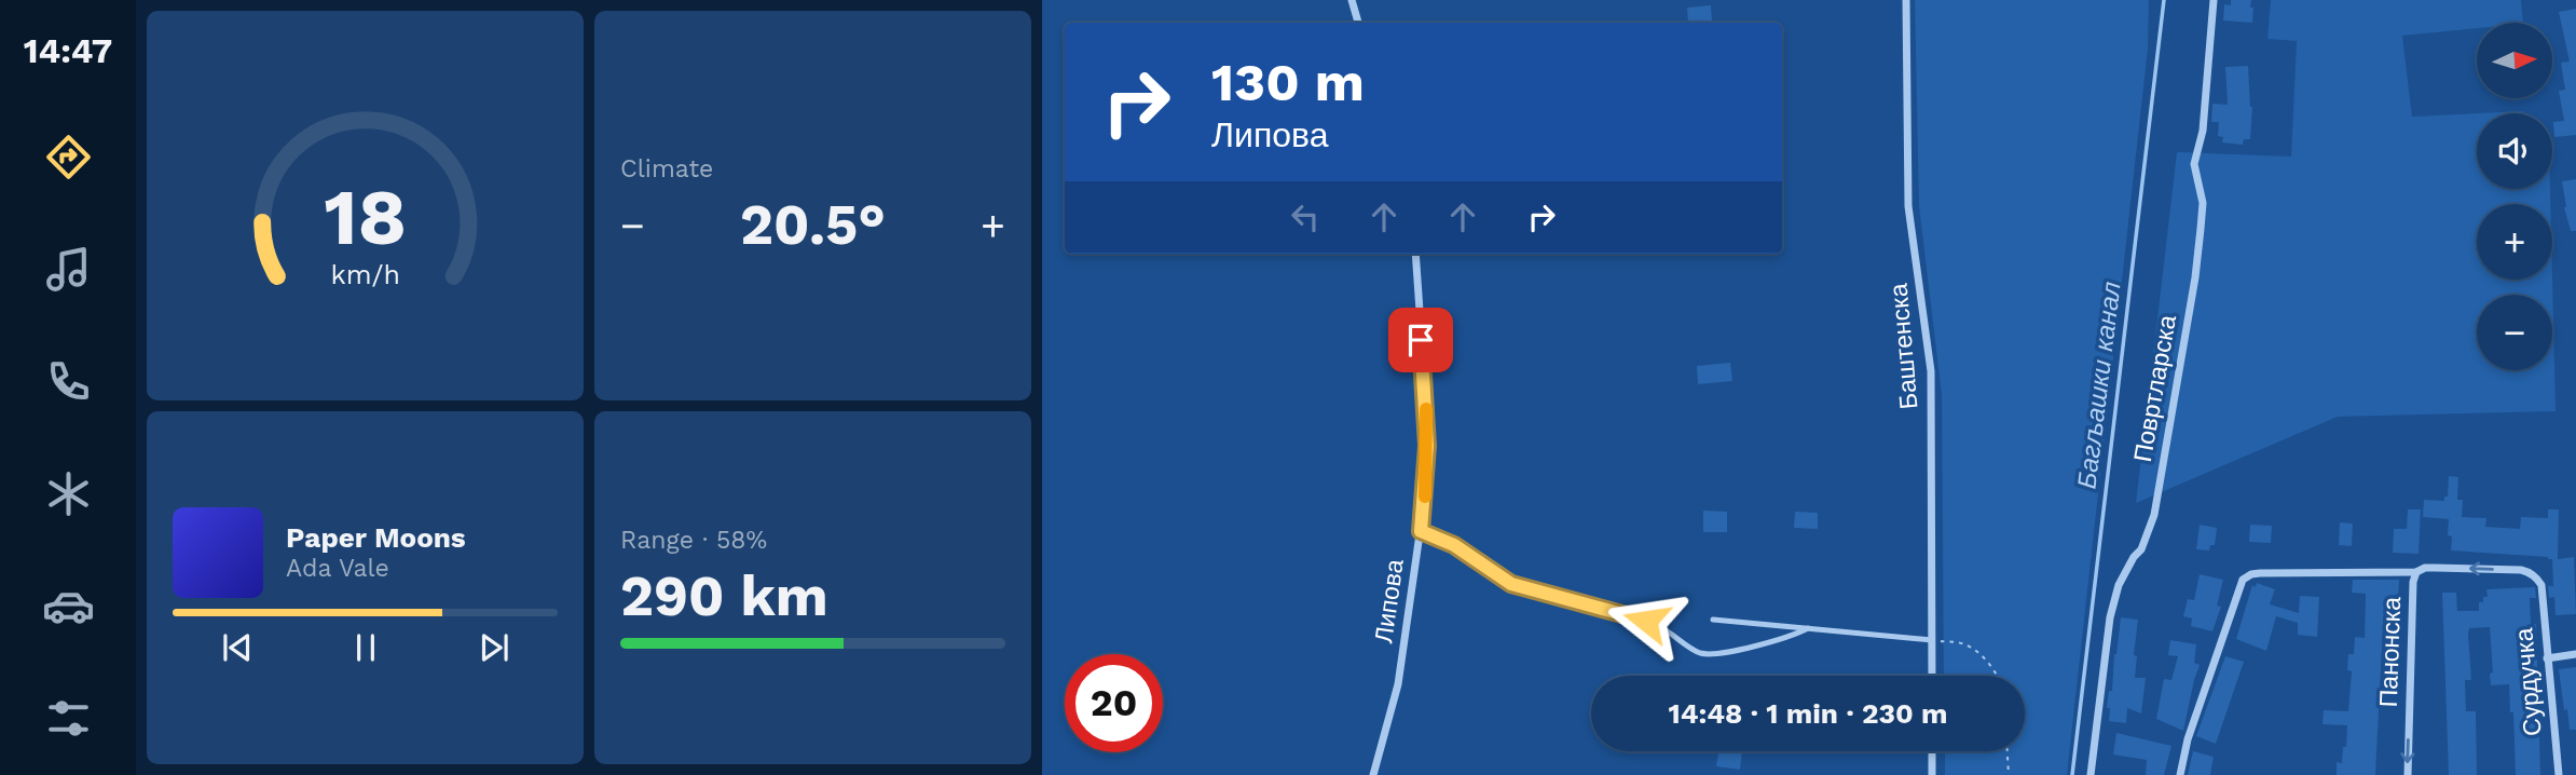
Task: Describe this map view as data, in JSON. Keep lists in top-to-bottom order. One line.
{"streets":{"street":["Баштенска","Повртларска","Липова","Панонска","Сурдучка"]},"crossings":[["Панонска","Сурдучка"]],"water":["Багљашки канал"],"north":"right","page":{"tabs":"14:47","tile":["Climate",["Range · 58%","290 km"]],"map_buttons":["+","−"],"turn":["130 m","Липова"],"heat":["−","20.5°","+"],"song":["Paper Moons","Ada Vale"],"limit":"20","trip":"14:48 · 1 min · 230 m","gauge":["18","km/h"]}}
